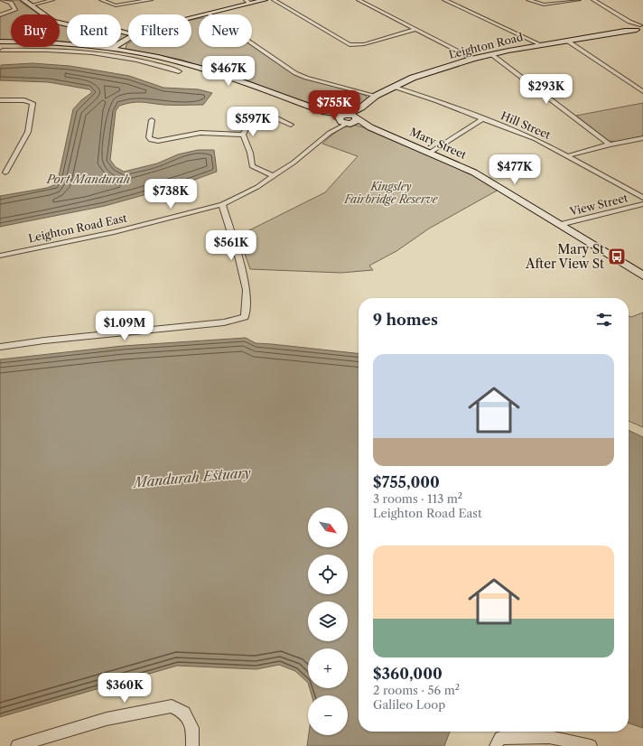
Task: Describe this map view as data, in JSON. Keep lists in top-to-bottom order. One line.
{"streets":{"street":["Leighton Road","Hill Street","Mary Street","View Street","Leighton Road East"]},"crossings":[["Leighton Road","Hill Street"],["Leighton Road","Mary Street"],["Leighton Road","Leighton Road East"],["Mary Street","View Street"],["Mary Street","Leighton Road East"]],"water":["Port Mandurah","Mandurah Estuary"],"parks":["Kingsley Fairbridge Reserve"],"places":{"bus stop":["Mary St After View St"]},"north":"bottom right","page":{"chip":["Buy","Rent","Filters","New"],"price":["$467K","$293K","$755K","$597K","$477K","$738K","$561K","$1.09M","$360K"],"heading":"9 homes","list":[{"name":"$755,000","note":"3 rooms · 113 m² · Leighton Road East"},{"name":"$360,000","note":"2 rooms · 56 m² · Galileo Loop"}],"map_buttons":["+","−"]}}
